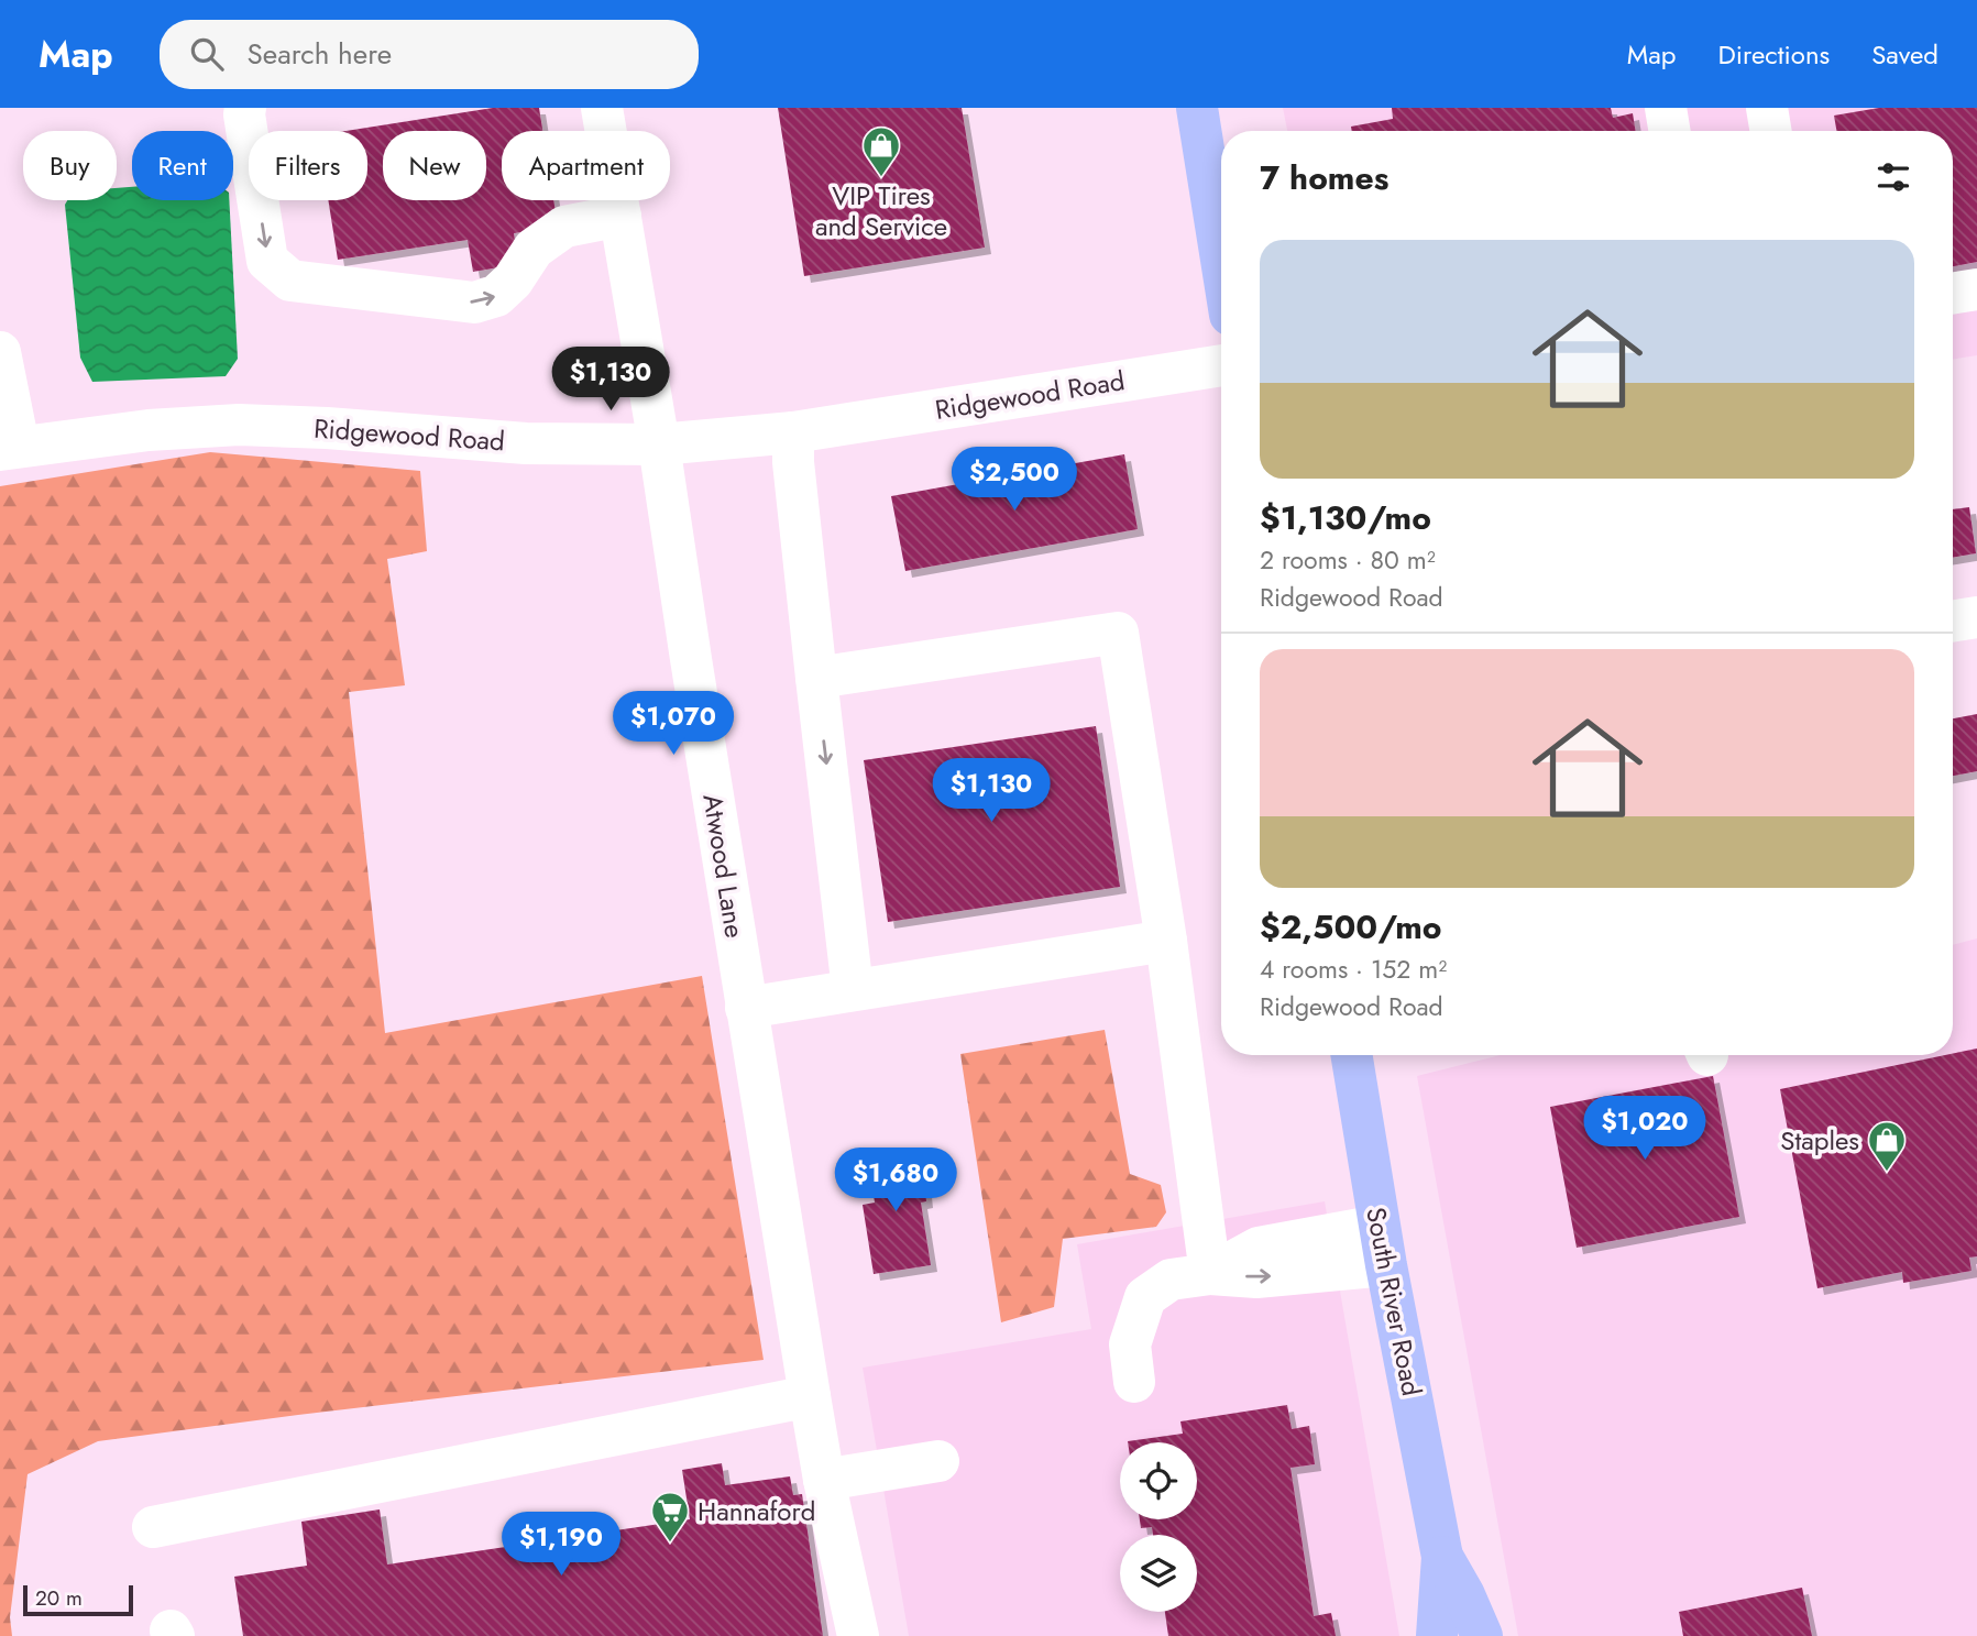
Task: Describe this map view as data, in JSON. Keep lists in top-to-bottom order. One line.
{"streets":{"main road":["South River Road"],"street":["Ridgewood Road","Atwood Lane"]},"crossings":[["Ridgewood Road","Atwood Lane"]],"places":{"shop":["VIP Tires and Service","Staples"],"supermarket":["Hannaford"]},"scale_bar":"20 m","page":{"header":"Map","search":"Search here","nav":["Map","Directions","Saved"],"chip":["Buy","Rent","Filters","New","Apartment"],"heading":"7 homes","list":[{"name":"$1,130/mo","note":"2 rooms · 80 m² · Ridgewood Road"},{"name":"$2,500/mo","note":"4 rooms · 152 m² · Ridgewood Road"}],"price":["$1,130","$2,500","$1,070","$1,130","$1,020","$1,680","$1,190"],"scale":"20 m"}}
